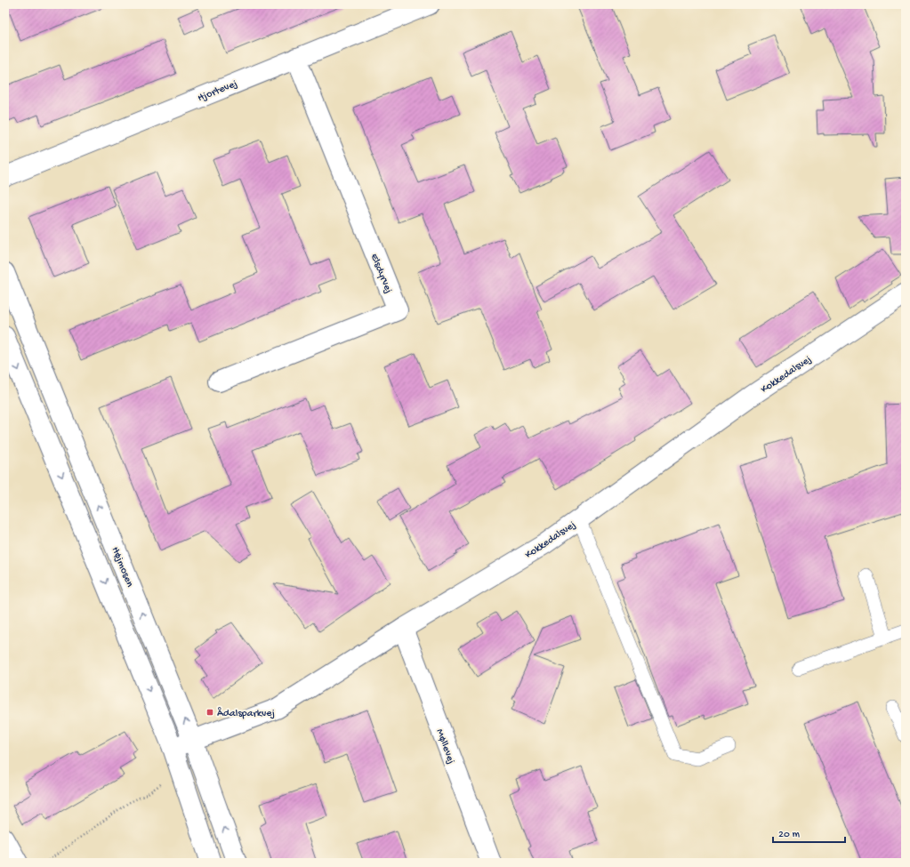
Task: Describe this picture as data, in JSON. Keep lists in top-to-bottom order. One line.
{"streets":{"street":["Hjortevej","Elsdyrvej","Kokkedalsvej","Højmosen","Møllevej"]},"crossings":[["Hjortevej","Elsdyrvej"],["Kokkedalsvej","Højmosen"],["Kokkedalsvej","Møllevej"]],"places":{"transit":["Ådalsparkvej"]},"scale_bar":"20 m"}
